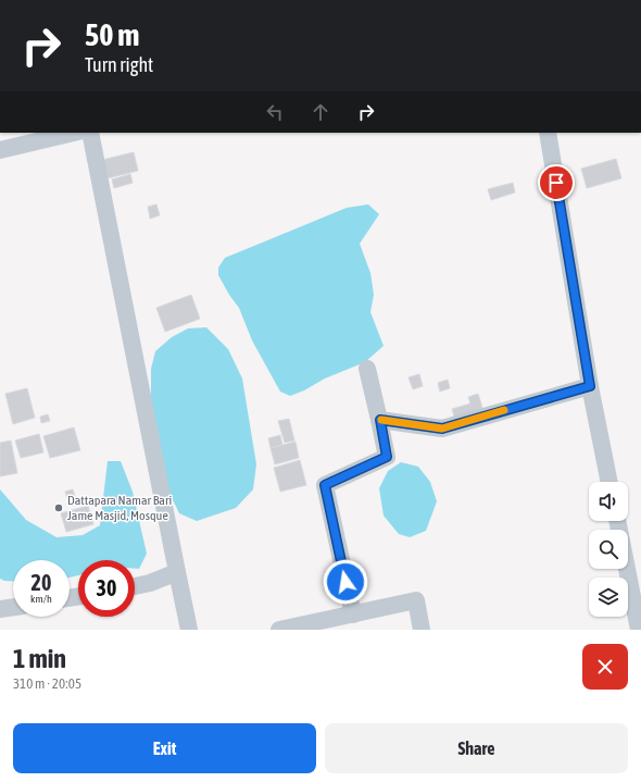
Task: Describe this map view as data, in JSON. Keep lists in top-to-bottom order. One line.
{"places":["Dattapara Namar Bari Jame Masjid, Mosque"],"page":{"turn":["50 m","Turn right"],"speed":"20 km/h","limit":"30","heading":["1 min","310 m · 20:05"],"buttons":["Exit","Share"]}}
